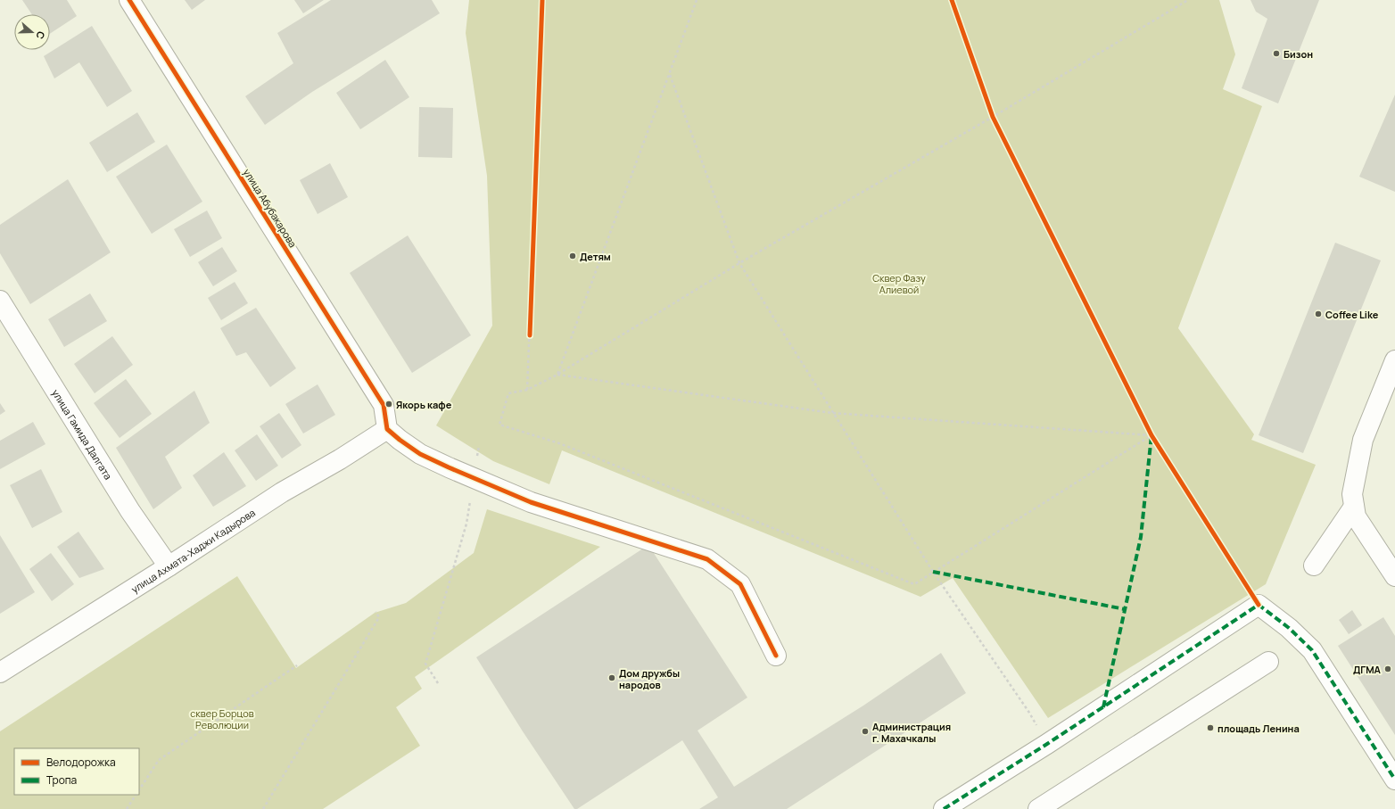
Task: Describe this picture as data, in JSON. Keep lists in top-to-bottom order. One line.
{"streets":{"street":["улица Абубакарова","улица Гамида Далгата","улица Ахмата-Хаджи Кадырова"]},"crossings":[["улица Абубакарова","улица Ахмата-Хаджи Кадырова"],["улица Гамида Далгата","улица Ахмата-Хаджи Кадырова"]],"parks":["Сквер Фазу Алиевой","сквер Борцов Революции"],"places":["Бизон","Детям","Coffee Like","Якорь кафе","ДГМА","Дом дружбы народов","площадь Ленина","Администрация г. Махачкалы"],"legend":["Велодорожка","Тропа"],"north":"right"}
